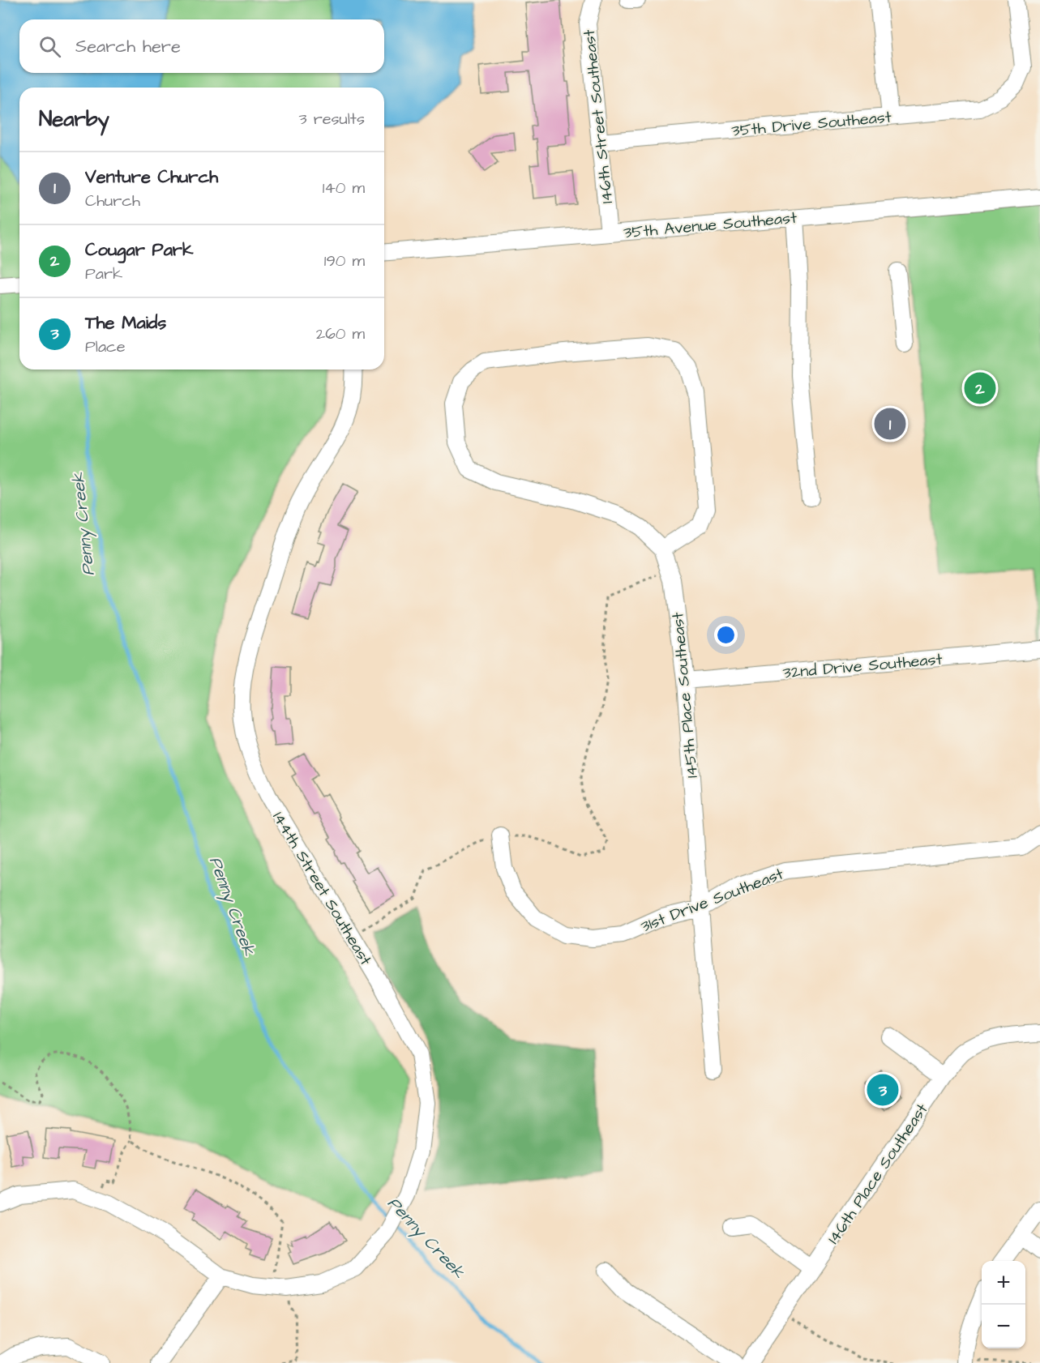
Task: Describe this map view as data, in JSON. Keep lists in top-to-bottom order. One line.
{"streets":{"street":["146th Street Southeast","35th Drive Southeast","35th Avenue Southeast","32nd Drive Southeast","145th Place Southeast","144th Street Southeast","31st Drive Southeast","146th Place Southeast"]},"crossings":[["146th Street Southeast","35th Drive Southeast"],["146th Street Southeast","35th Avenue Southeast"],["32nd Drive Southeast","145th Place Southeast"],["145th Place Southeast","31st Drive Southeast"]],"water":["Penny Creek"],"page":{"search":"Search here","heading":["Nearby","3 results"],"list":[{"mark":"1","name":"Venture Church","note":"Church","value":"140 m"},{"mark":"2","name":"Cougar Park","note":"Park","value":"190 m"},{"mark":"3","name":"The Maids","note":"Place","value":"260 m"}],"pins":["2","1","3"],"map_buttons":["+","−"]}}
